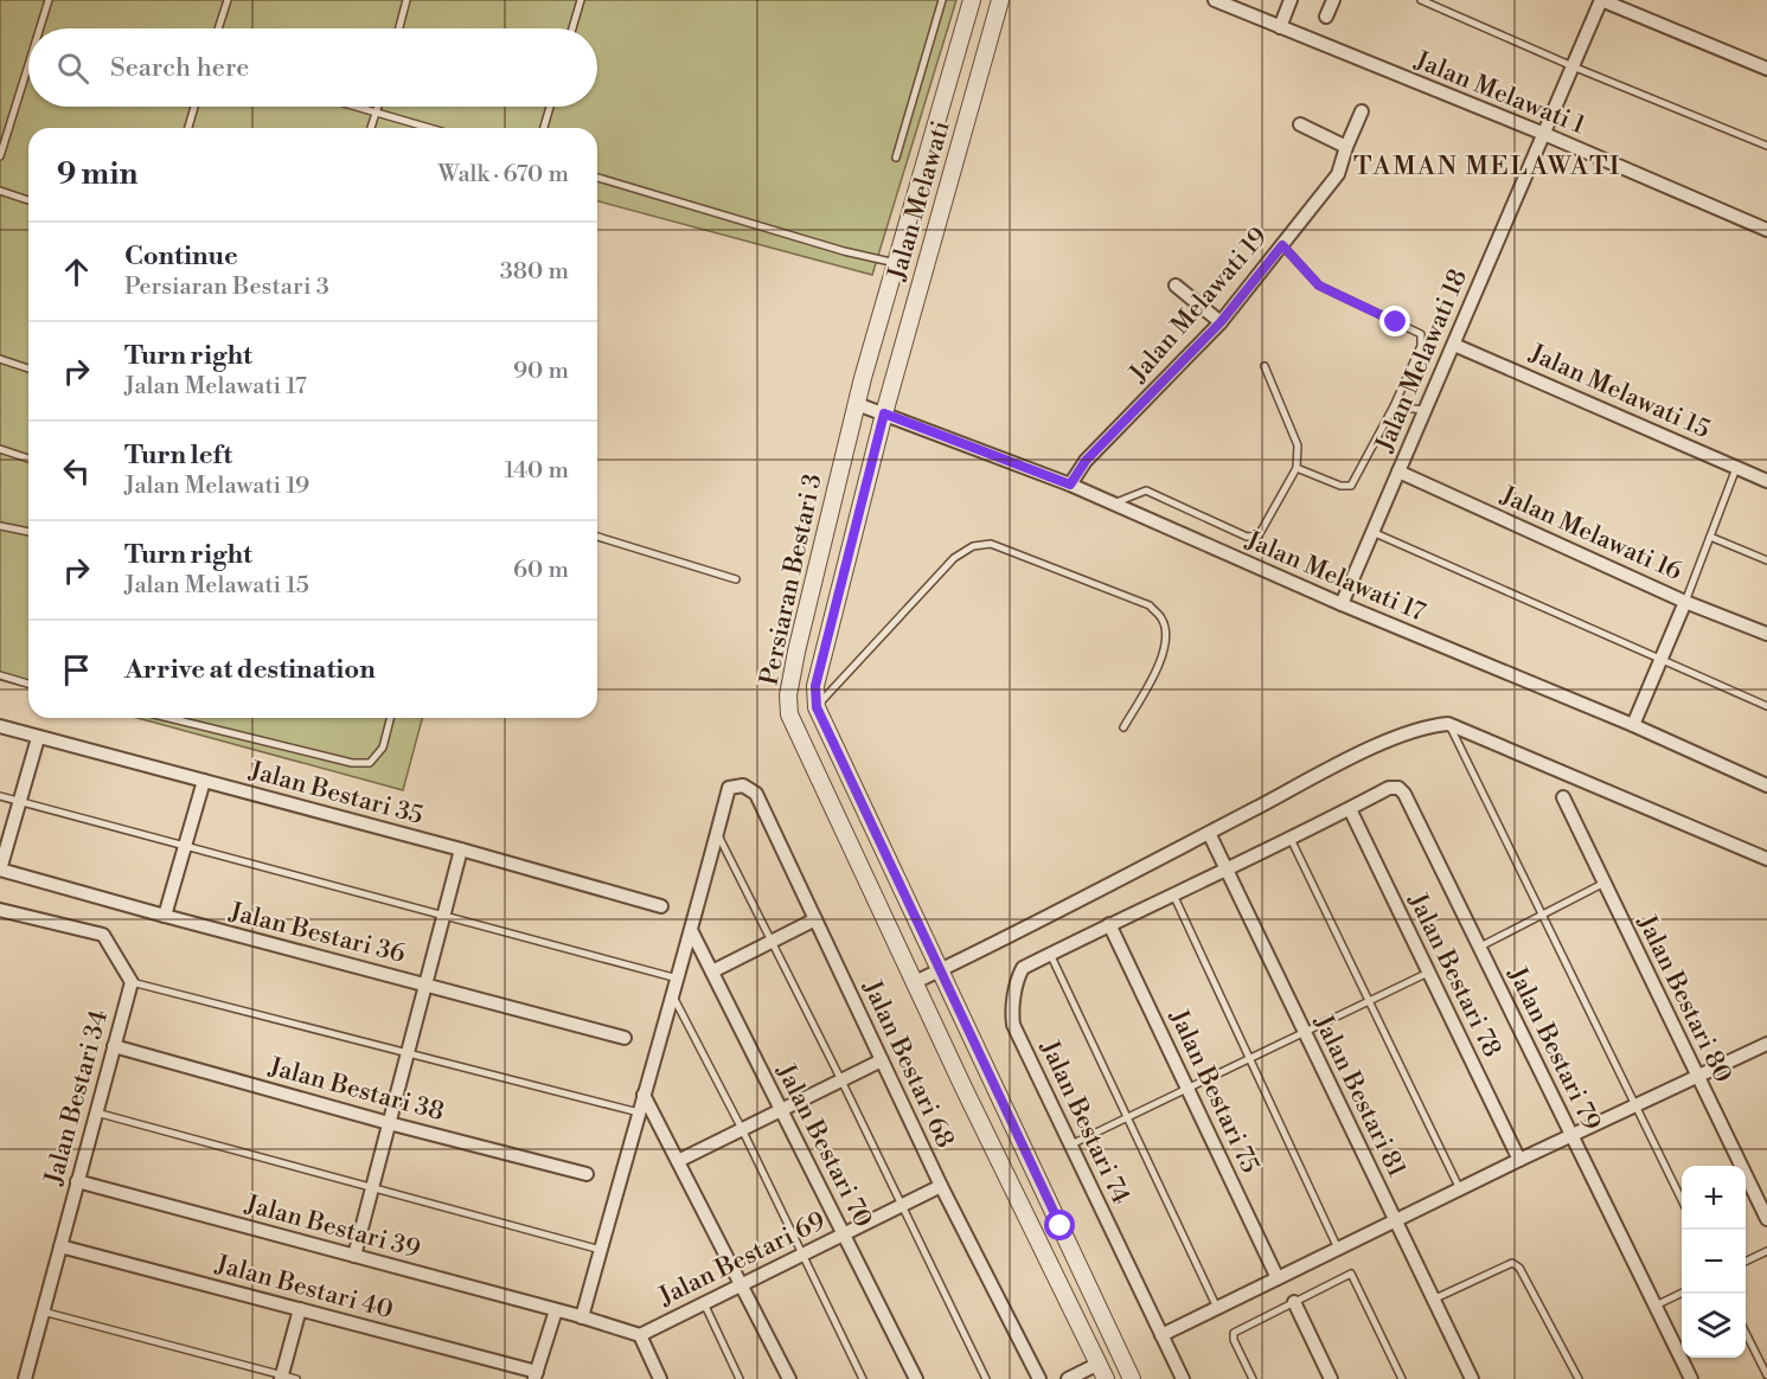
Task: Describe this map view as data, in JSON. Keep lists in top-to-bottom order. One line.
{"streets":{"street":["Jalan Melawati 1","Jalan Melawati","Jalan Melawati 19","Jalan Melawati 18","Jalan Melawati 15","Jalan Melawati 16","Jalan Melawati 17","Persiaran Bestari 3","Jalan Bestari 35","Jalan Bestari 36","Jalan Bestari 78","Jalan Bestari 80","Jalan Bestari 79","Jalan Bestari 68","Jalan Bestari 38","Jalan Bestari 75","Jalan Bestari 81","Jalan Bestari 34","Jalan Bestari 74","Jalan Bestari 70","Jalan Bestari 39","Jalan Bestari 69","Jalan Bestari 40"]},"crossings":[["Jalan Melawati 1","Jalan Melawati 18"],["Jalan Melawati","Jalan Melawati 17"],["Jalan Melawati","Persiaran Bestari 3"],["Jalan Melawati 19","Jalan Melawati 17"],["Jalan Melawati 18","Jalan Melawati 15"],["Jalan Melawati 18","Jalan Melawati 16"],["Jalan Melawati 18","Jalan Melawati 17"],["Jalan Melawati 17","Persiaran Bestari 3"],["Jalan Bestari 78","Jalan Bestari 79"],["Jalan Bestari 78","Jalan Bestari 74"],["Jalan Bestari 79","Jalan Bestari 74"],["Jalan Bestari 68","Jalan Bestari 69"],["Jalan Bestari 38","Jalan Bestari 34"],["Jalan Bestari 75","Jalan Bestari 74"],["Jalan Bestari 81","Jalan Bestari 74"],["Jalan Bestari 34","Jalan Bestari 39"],["Jalan Bestari 34","Jalan Bestari 40"],["Jalan Bestari 70","Jalan Bestari 69"],["Jalan Bestari 39","Jalan Bestari 69"]],"districts":["TAMAN MELAWATI"],"page":{"search":"Search here","heading":["9 min","Walk · 670 m"],"list":[["Continue","Persiaran Bestari 3","380 m"],["Turn right","Jalan Melawati 17","90 m"],["Turn left","Jalan Melawati 19","140 m"],["Turn right","Jalan Melawati 15","60 m"],"Arrive at destination"],"map_buttons":["+","−"]}}
